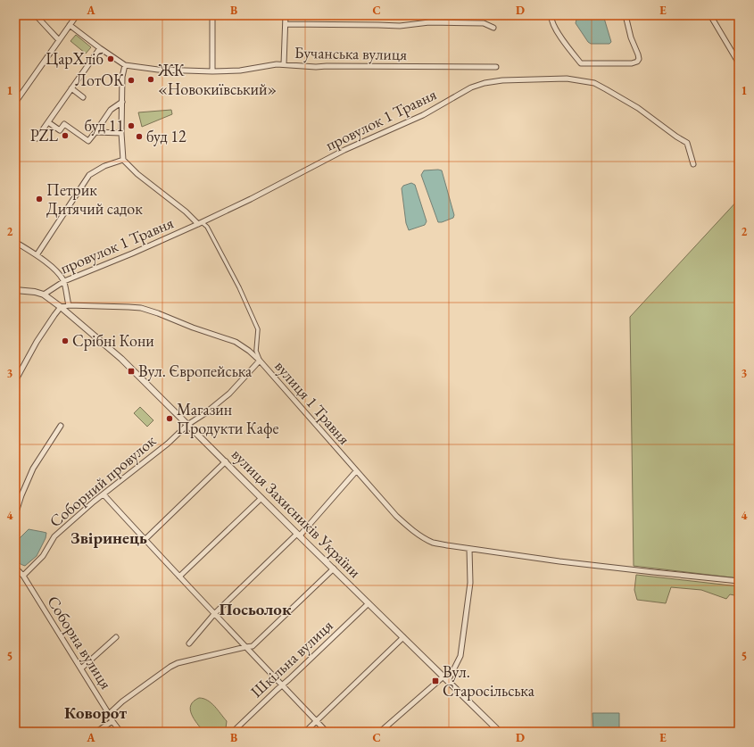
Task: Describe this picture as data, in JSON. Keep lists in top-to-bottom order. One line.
{"streets":{"street":["Бучанська вулиця","провулок 1 Травня","вулиця 1 Травня","Соборний провулок","вулиця Захисників України","Соборна вулиця","Шкільна вулиця"]},"crossings":[["провулок 1 Травня","вулиця Захисників України"],["вулиця 1 Травня","Соборний провулок"],["вулиця 1 Травня","вулиця Захисників України"],["Соборний провулок","вулиця Захисників України"],["Соборний провулок","Соборна вулиця"],["вулиця Захисників України","Шкільна вулиця"]],"districts":["Звіринець","Посьолок","Коворот"],"places":{"other":["ЦарХліб","ЖК «Новокиївський»","ЛотОК","буд 11","PZL","буд 12","Петрик Дитячий садок","Срібні Кони","Магазин Продукти Кафе"],"transit":["Вул. Європейська","Вул. Старосільська"]},"grid":{"columns":["A","B","C","D","E"],"rows":["1","2","3","4","5"]}}
